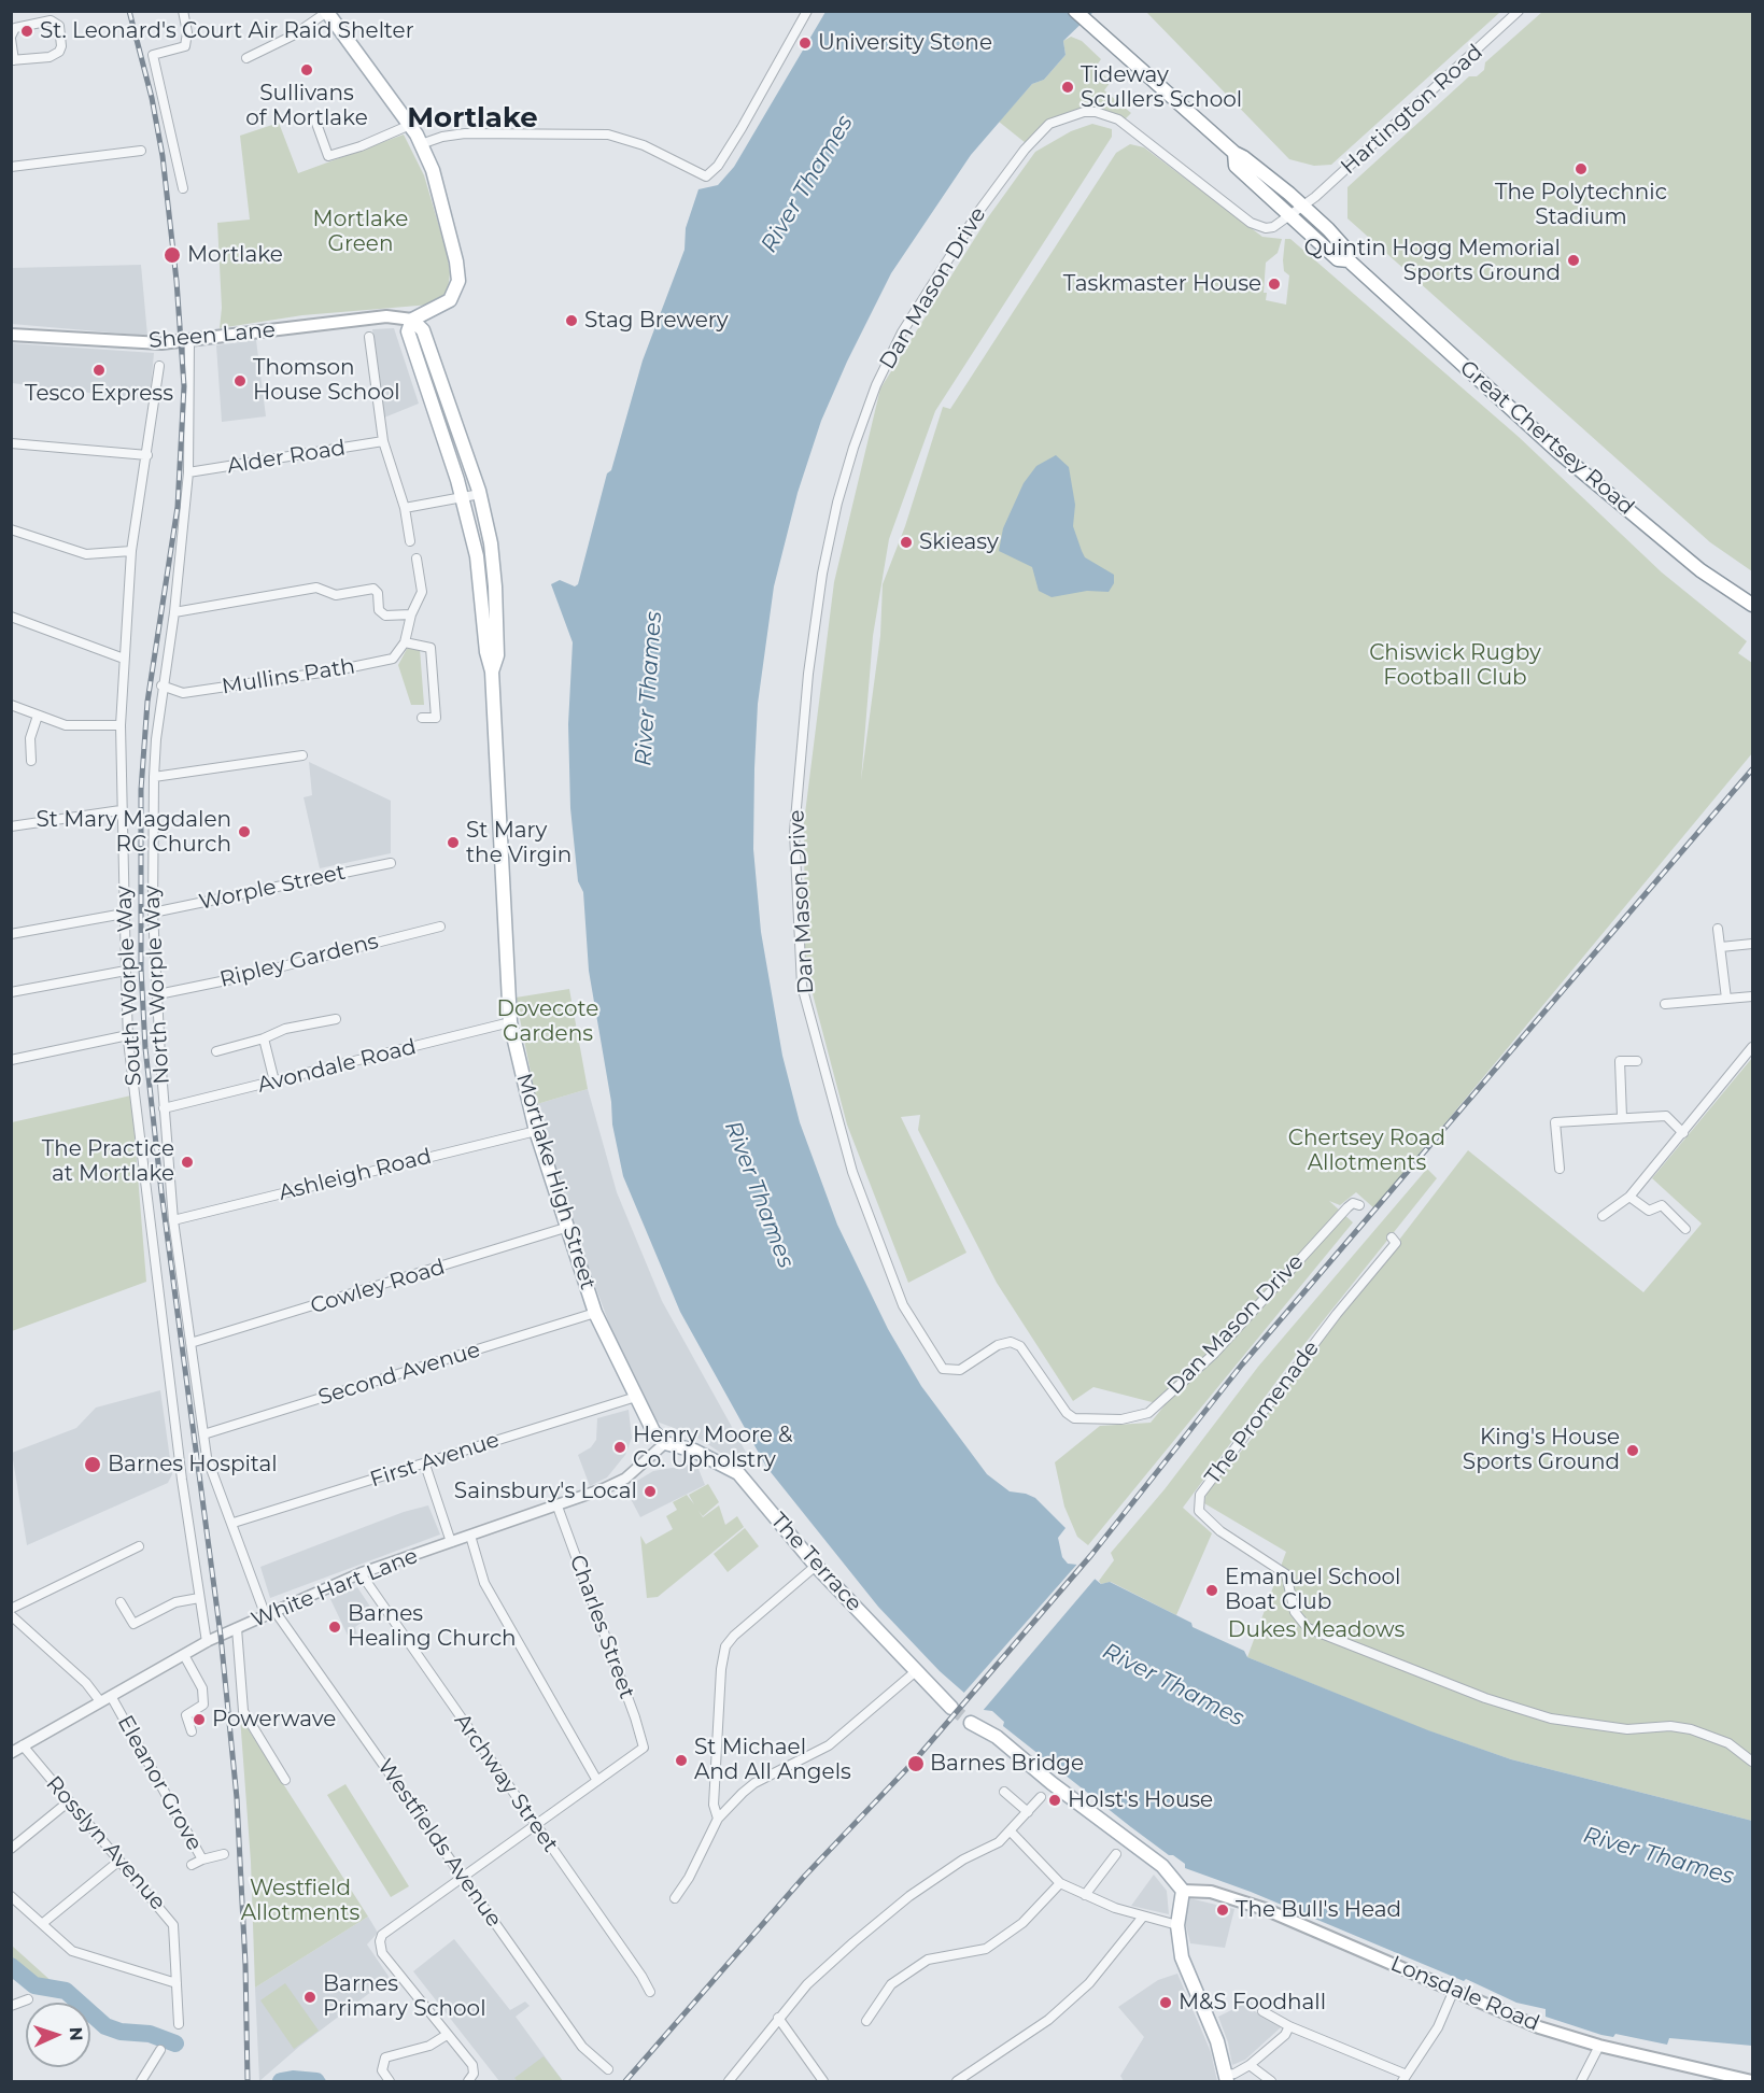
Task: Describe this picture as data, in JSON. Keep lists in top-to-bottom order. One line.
{"streets":{"main road":["Sheen Lane","Great Chertsey Road","Mortlake High Street","The Terrace","Lonsdale Road"],"street":["Hartington Road","Dan Mason Drive","Alder Road","Mullins Path","Worple Street","Ripley Gardens","North Worple Way","South Worple Way","Avondale Road","Ashleigh Road","Cowley Road","Second Avenue","The Promenade","First Avenue","White Hart Lane","Charles Street","Eleanor Grove","Archway Street","Rosslyn Avenue","Westfields Avenue"]},"crossings":[["Hartington Road","Dan Mason Drive"],["Hartington Road","Great Chertsey Road"],["Dan Mason Drive","Great Chertsey Road"],["Sheen Lane","North Worple Way"],["Sheen Lane","Mortlake High Street"],["Alder Road","North Worple Way"],["Mullins Path","North Worple Way"],["Worple Street","North Worple Way"],["Ripley Gardens","North Worple Way"],["North Worple Way","Avondale Road"],["North Worple Way","Ashleigh Road"],["North Worple Way","Cowley Road"],["North Worple Way","Second Avenue"],["North Worple Way","First Avenue"],["North Worple Way","White Hart Lane"],["North Worple Way","Westfields Avenue"],["South Worple Way","White Hart Lane"],["Avondale Road","Mortlake High Street"],["Ashleigh Road","Mortlake High Street"],["Mortlake High Street","Cowley Road"],["Mortlake High Street","Second Avenue"],["Mortlake High Street","First Avenue"],["Mortlake High Street","The Terrace"],["Mortlake High Street","White Hart Lane"],["The Terrace","White Hart Lane"],["White Hart Lane","Charles Street"],["White Hart Lane","Eleanor Grove"],["White Hart Lane","Archway Street"],["White Hart Lane","Rosslyn Avenue"],["White Hart Lane","Westfields Avenue"]],"districts":["Mortlake"],"water":["River Thames"],"parks":["Mortlake Green","Chiswick Rugby Football Club","Dovecote Gardens","Chertsey Road Allotments","Dukes Meadows","Westfield Allotments"],"places":["St. Leonard's Court Air Raid Shelter","University Stone","Sullivans of Mortlake","Tideway Scullers School","The Polytechnic Stadium","Mortlake","Quintin Hogg Memorial Sports Ground","Taskmaster House","Stag Brewery","Tesco Express","Thomson House School","Skieasy","St Mary Magdalen RC Church","St Mary the Virgin","The Practice at Mortlake","Henry Moore & Co. Upholstry","King's House Sports Ground","Barnes Hospital","Sainsbury's Local","Emanuel School Boat Club","Barnes Healing Church","Powerwave","St Michael And All Angels","Barnes Bridge","Holst's House","The Bull's Head","Barnes Primary School","M&S Foodhall"],"north":"right"}
